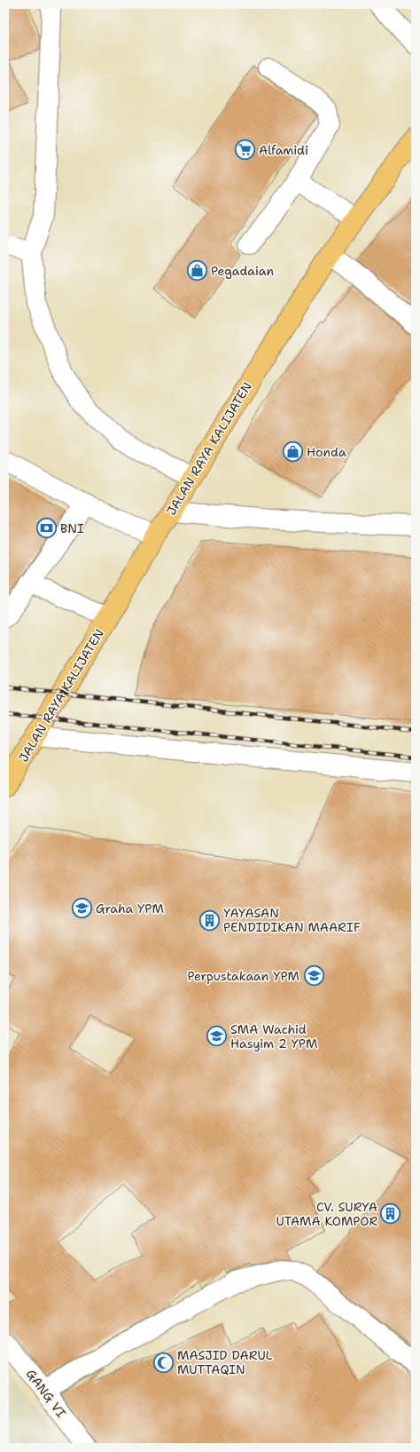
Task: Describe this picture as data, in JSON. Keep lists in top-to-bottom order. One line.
{"streets":{"main road":["JALAN RAYA KALIJATEN"],"street":["GANG VI"]},"places":{"supermarket":["Alfamidi"],"shop":["Pegadaian","Honda"],"bank":["BNI"],"school or university":["Graha YPM","Perpustakaan YPM","SMA Wachid Hasyim 2 YPM"],"building":["YAYASAN PENDIDIKAN MAARIF","CV. SURYA UTAMA KOMPOR"],"mosque":["MASJID DARUL MUTTAQIN"]}}
